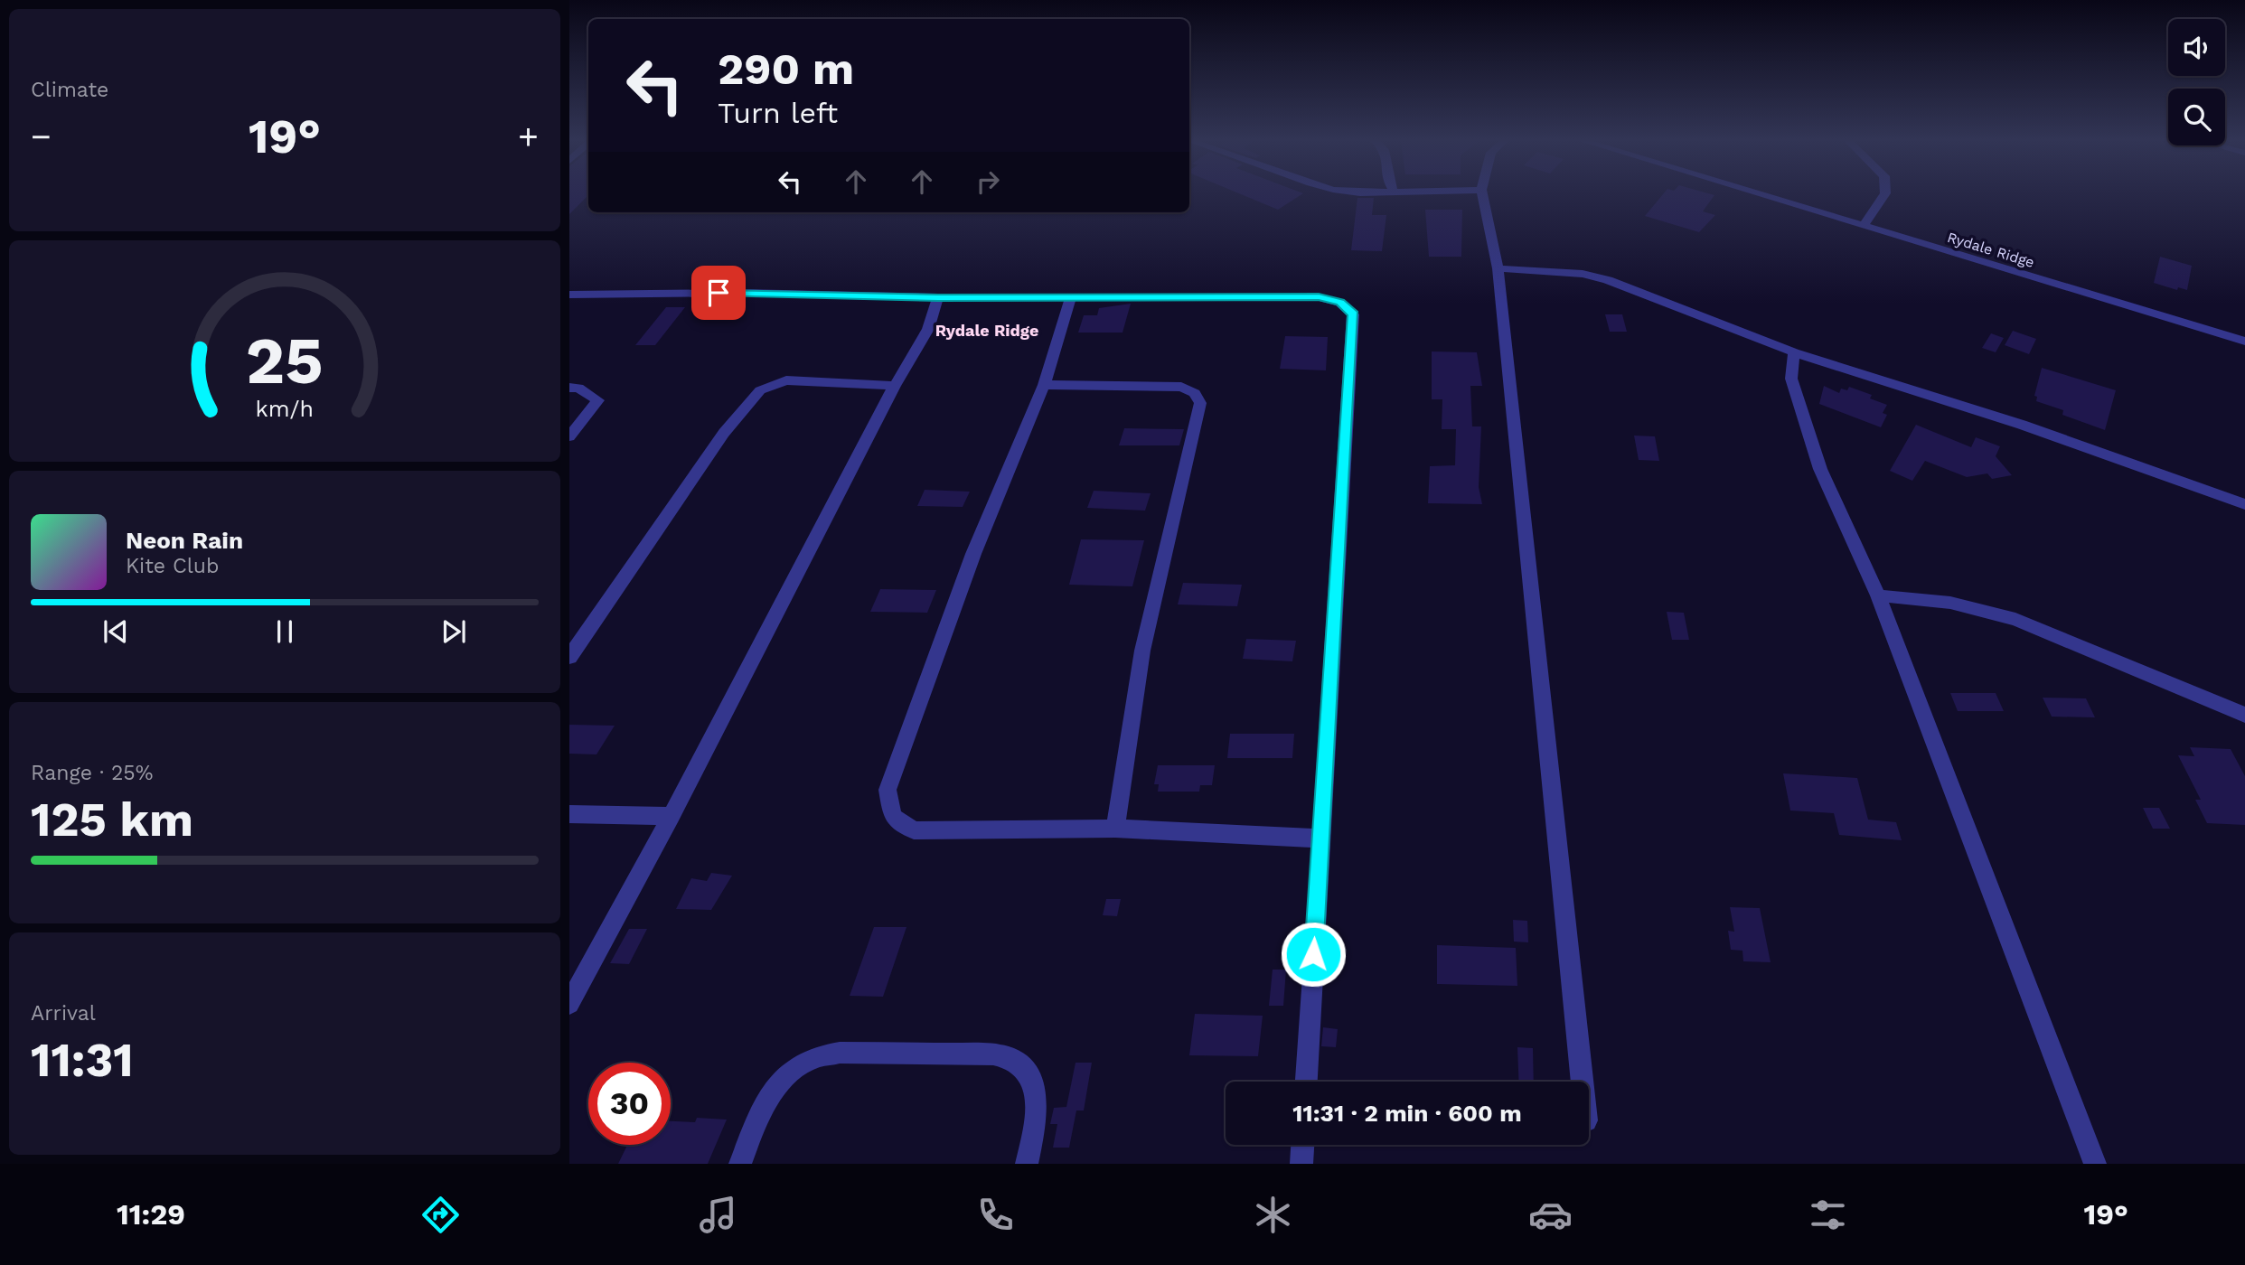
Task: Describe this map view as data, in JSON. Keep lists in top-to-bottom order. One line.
{"streets":{"street":["Rydale Ridge"]},"districts":["Rydale Ridge"],"page":{"tile":["Climate",["Range · 25%","125 km"],["Arrival","11:31"]],"turn":["290 m","Turn left"],"heat":["−","19°","+"],"song":["Neon Rain","Kite Club"],"limit":"30","trip":"11:31 · 2 min · 600 m","tabs":["11:29","19°"],"gauge":["25","km/h"]}}
